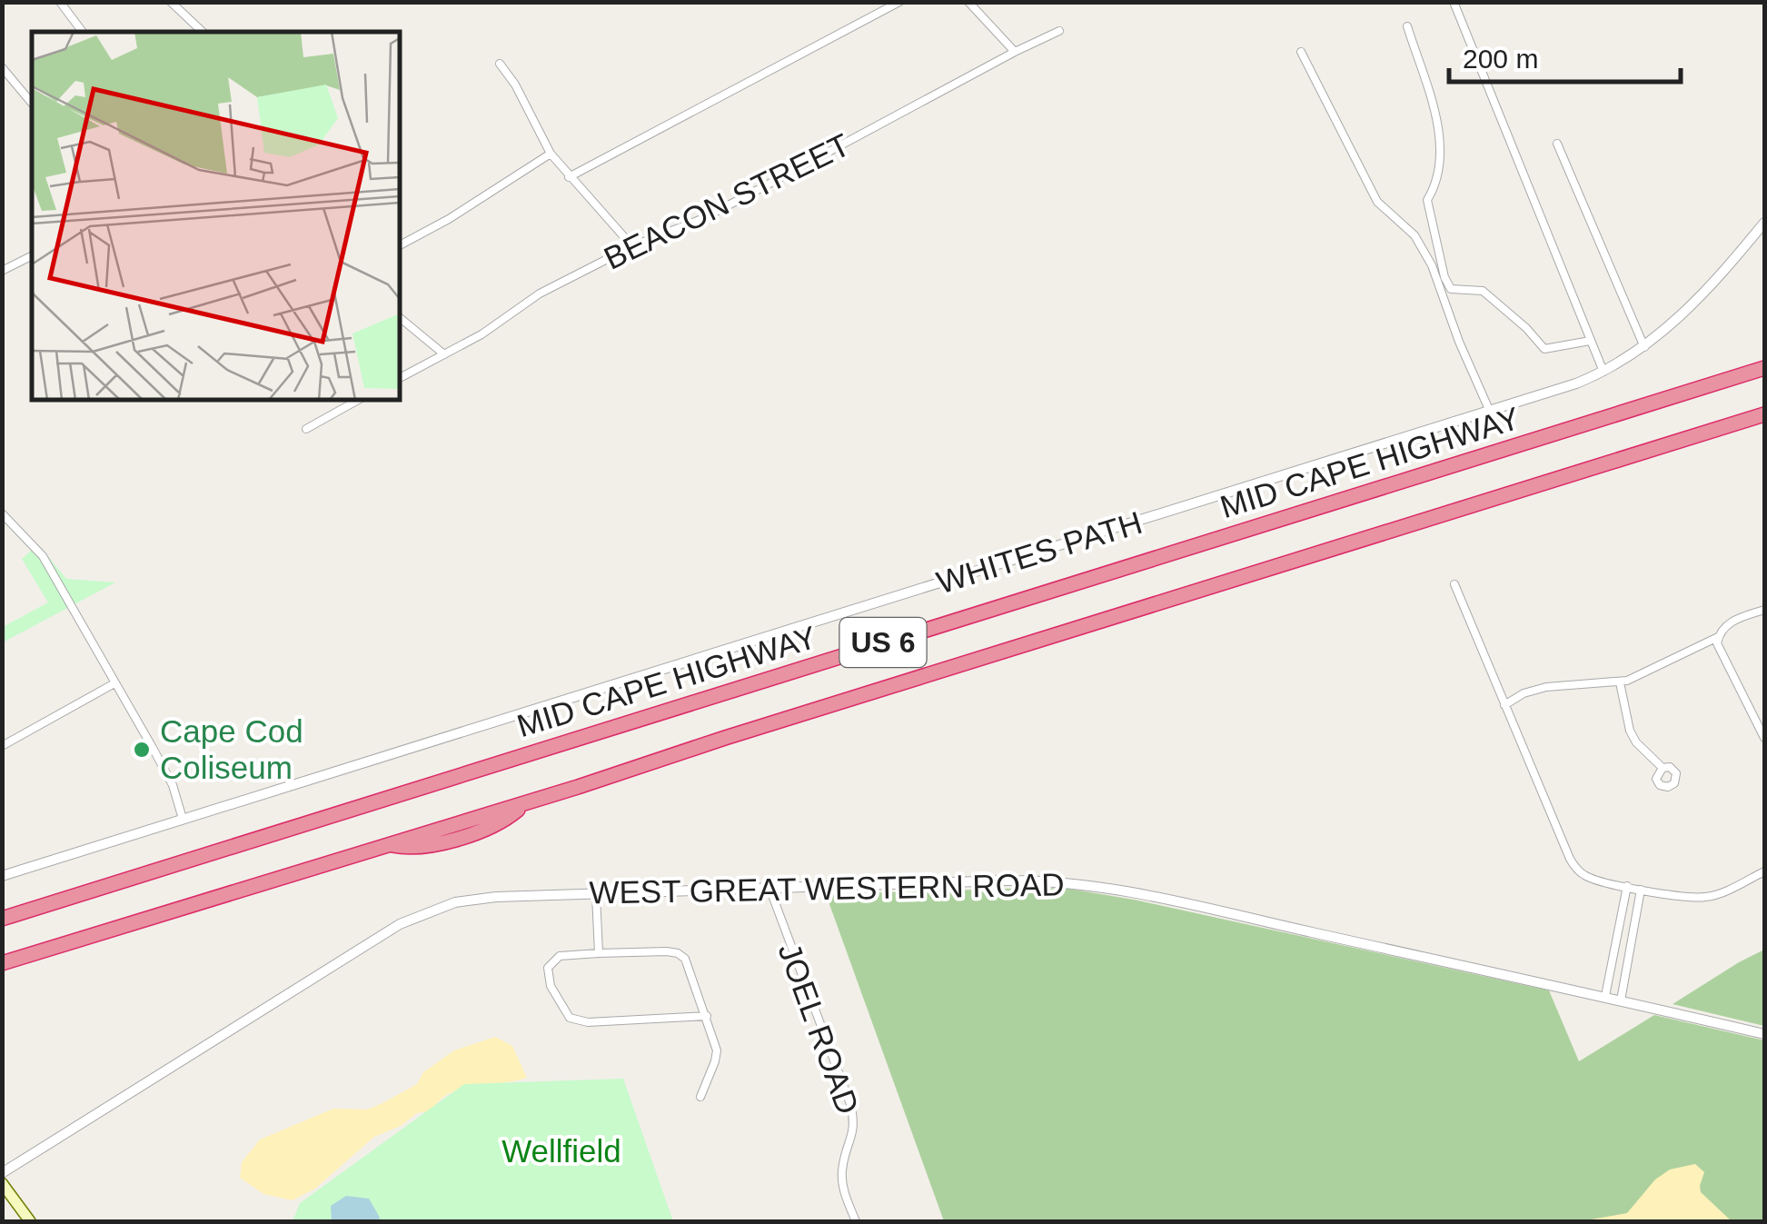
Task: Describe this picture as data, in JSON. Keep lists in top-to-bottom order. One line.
{"streets":{"highway":["MID CAPE HIGHWAY","US 6"],"street":["BEACON STREET","WHITES PATH","WEST GREAT WESTERN ROAD","JOEL ROAD"]},"crossings":[["WEST GREAT WESTERN ROAD","JOEL ROAD"]],"parks":["Wellfield"],"places":["Cape Cod Coliseum"],"scale_bar":"200 m"}
